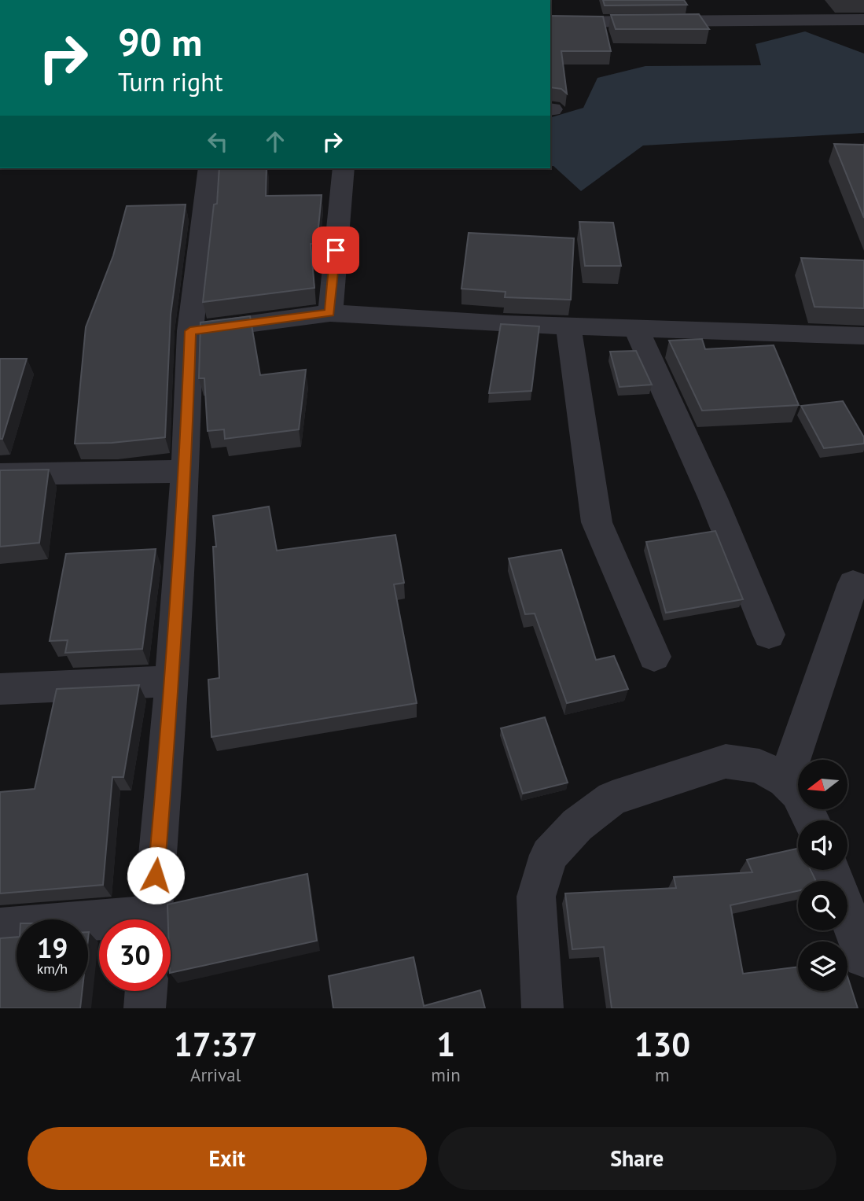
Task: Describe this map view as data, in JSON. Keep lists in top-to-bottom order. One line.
{"north":"left","page":{"turn":["90 m","Turn right"],"speed":"19 km/h","limit":"30","eta":["17:37","Arrival","1","min","130","m"],"buttons":["Exit","Share"]}}
